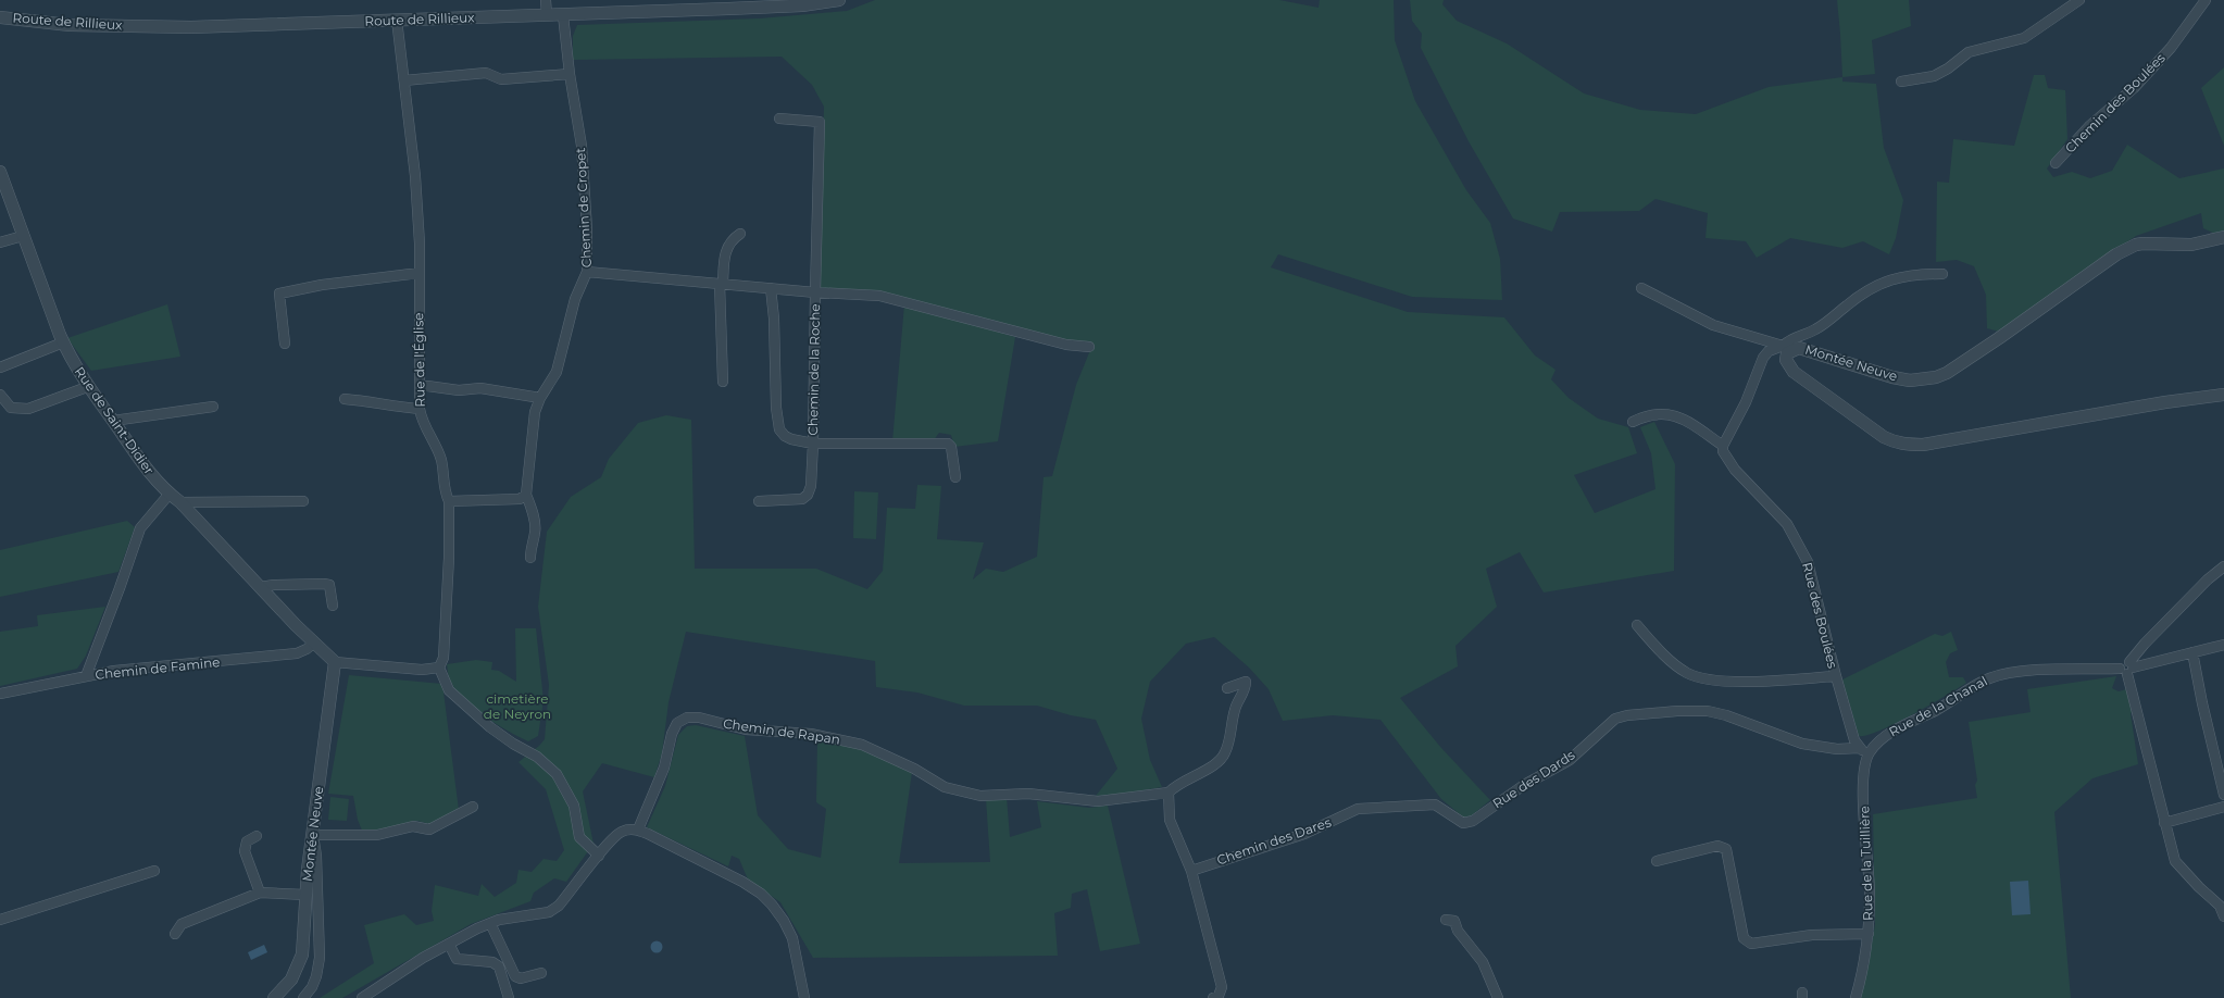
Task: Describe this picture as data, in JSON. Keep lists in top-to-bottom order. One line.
{"streets":{"street":["Route de Rillieux","Chemin des Boulées","Chemin de Cropet","Rue de l'Église","Montée Neuve","Chemin de la Roche","Rue de Saint-Didier","Rue des Boulées","Chemin de Famine","Rue de la Chanal","Chemin de Rapan","Rue des Dards","Chemin des Dares","Rue de la Tuillière"]},"crossings":[["Route de Rillieux","Chemin de Cropet"],["Route de Rillieux","Rue de l'Église"],["Chemin de Cropet","Chemin de la Roche"],["Montée Neuve","Rue de Saint-Didier"],["Rue de Saint-Didier","Chemin de Famine"],["Rue des Boulées","Rue des Dards"],["Rue de la Chanal","Rue de la Tuillière"],["Rue des Dards","Chemin des Dares"]],"parks":["cimetière de Neyron"]}
